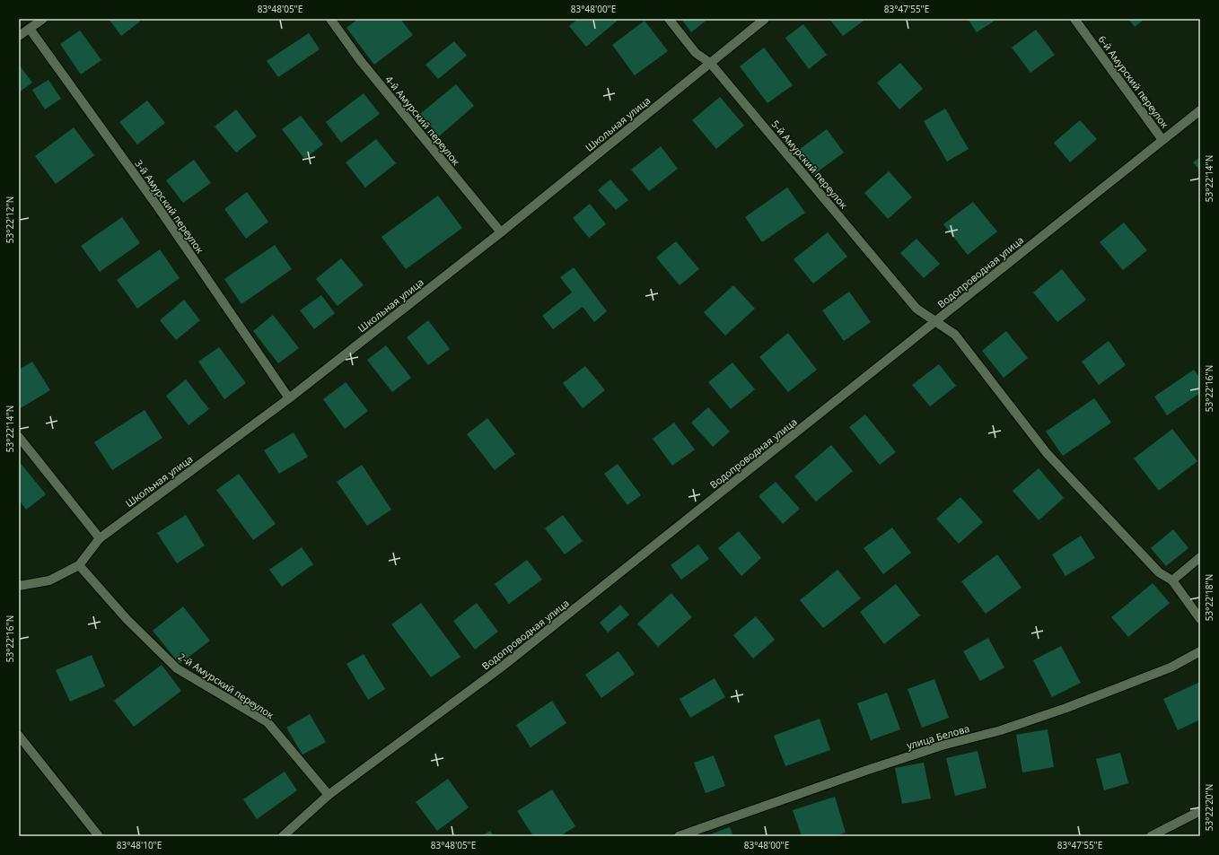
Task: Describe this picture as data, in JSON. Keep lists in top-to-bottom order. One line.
{"streets":{"street":["6-й Амурский переулок","4-й Амурский переулок","Школьная улица","5-й Амурский переулок","3-й Амурский переулок","Водопроводная улица","2-й Амурский переулок","улица Белова"]},"crossings":[["6-й Амурский переулок","Водопроводная улица"],["4-й Амурский переулок","Школьная улица"],["Школьная улица","5-й Амурский переулок"],["Школьная улица","3-й Амурский переулок"],["Школьная улица","2-й Амурский переулок"],["5-й Амурский переулок","Водопроводная улица"],["Водопроводная улица","2-й Амурский переулок"]],"coordinates":["83°48'05\"E","83°48'00\"E","83°47'55\"E","53°22'14\"N","53°22'12\"N","53°22'16\"N","53°22'18\"N","53°22'20\"N","83°48'10\"E"]}
